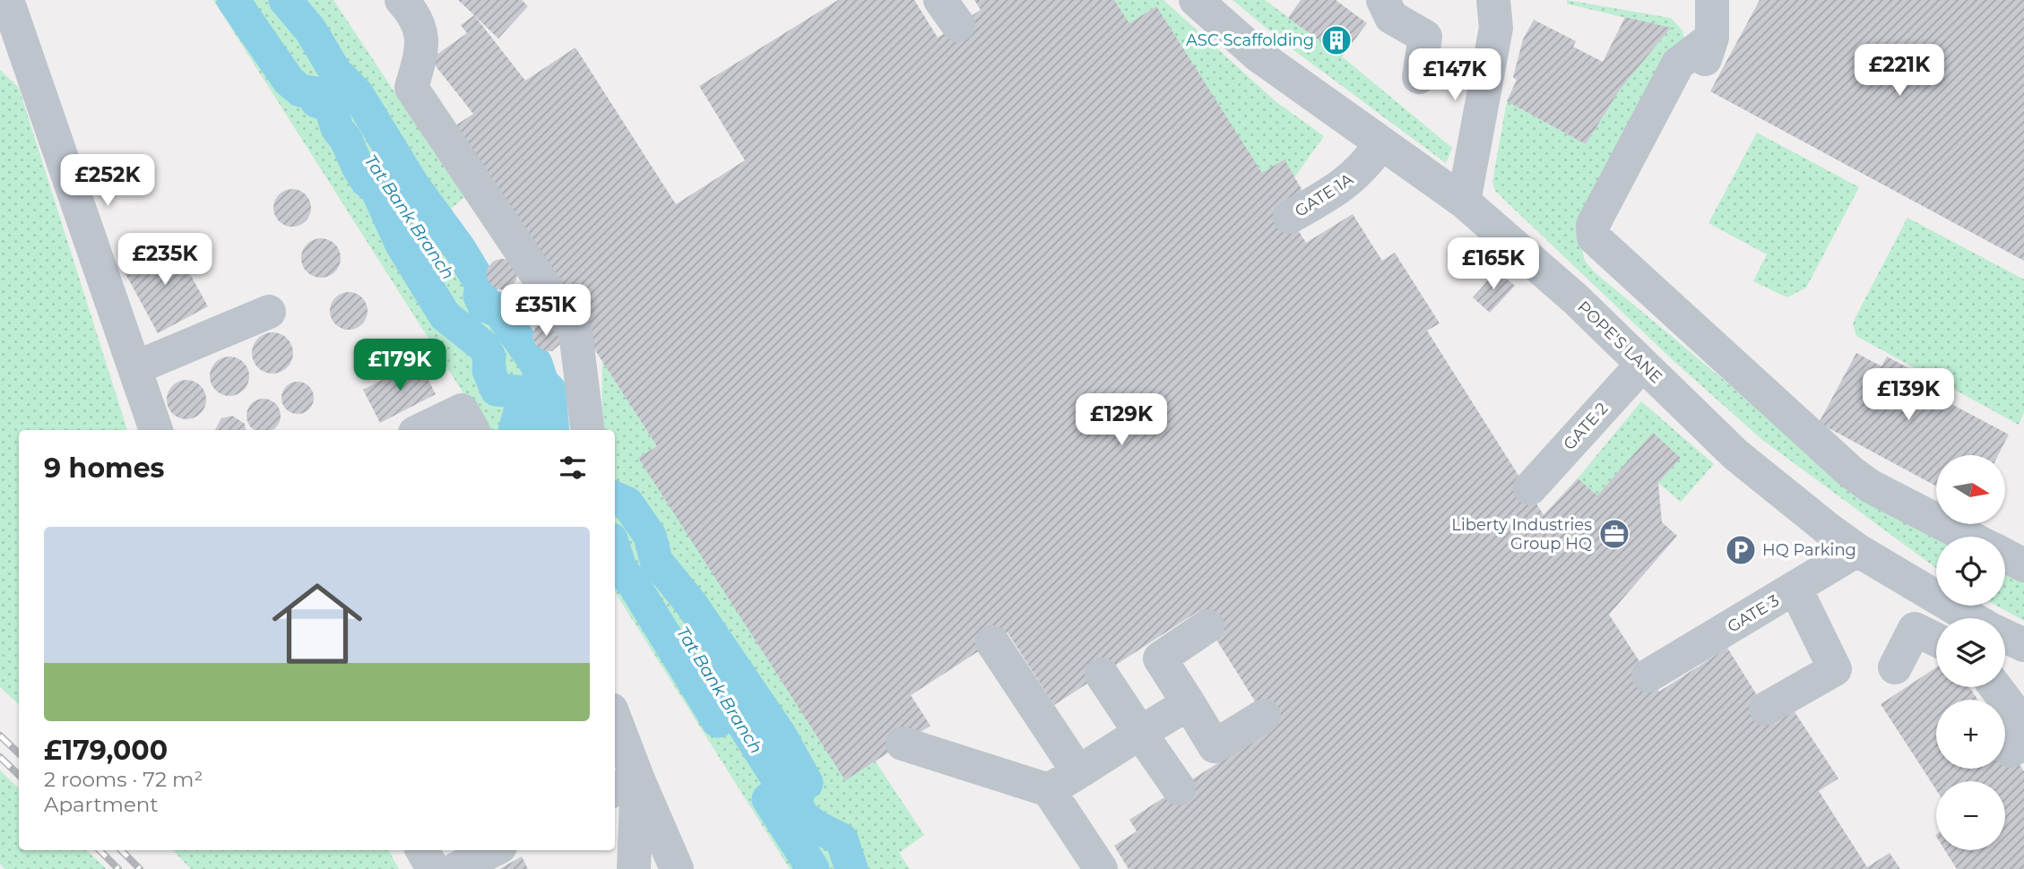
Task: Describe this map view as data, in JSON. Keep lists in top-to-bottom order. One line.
{"streets":{"street":["GATE 1A","POPE'S LANE","GATE 2","GATE 3"]},"crossings":[["GATE 1A","POPE'S LANE"],["POPE'S LANE","GATE 2"],["POPE'S LANE","GATE 3"]],"water":["Tat Bank Branch"],"places":{"building":["ASC Scaffolding"],"office":["Liberty Industries Group HQ"],"parking":["HQ Parking"]},"north":"right","page":{"price":["£221K","£147K","£252K","£235K","£165K","£351K","£179K","£139K","£129K"],"heading":"9 homes","map_buttons":["+","−"],"list":[{"name":"£179,000","note":"2 rooms · 72 m² · Apartment"}]}}
